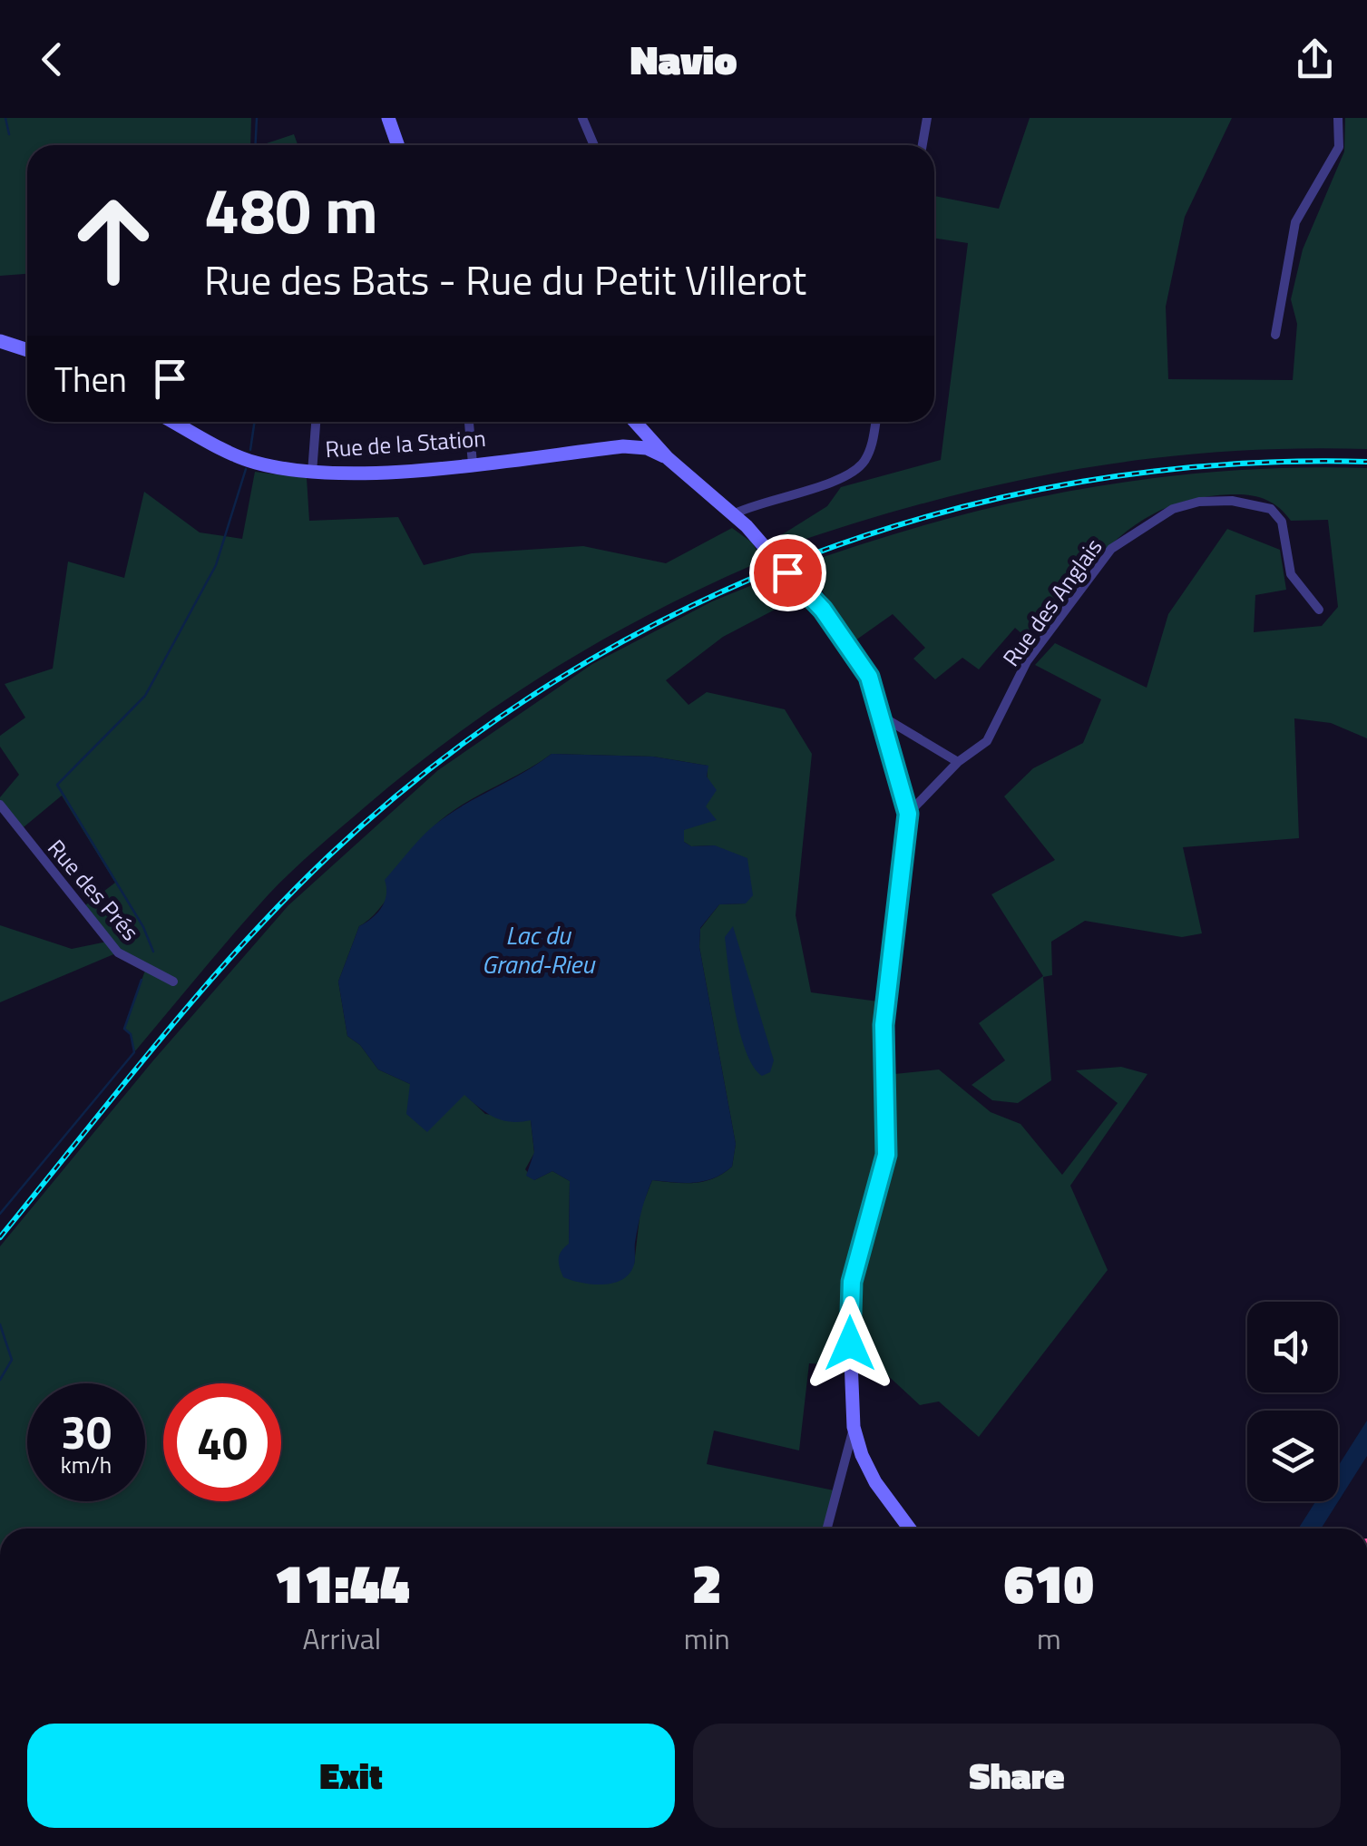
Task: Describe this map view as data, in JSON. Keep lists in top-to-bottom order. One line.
{"streets":{"street":["Rue de la Station","Rue des Anglais","Rue des Prés"]},"water":["Lac du Grand-Rieu"],"page":{"header":"Navio","turn":["480 m","Rue des Bats - Rue du Petit Villerot"],"then":"Then","speed":"30 km/h","limit":"40","eta":["11:44","Arrival","2","min","610","m"],"buttons":["Exit","Share"]}}
